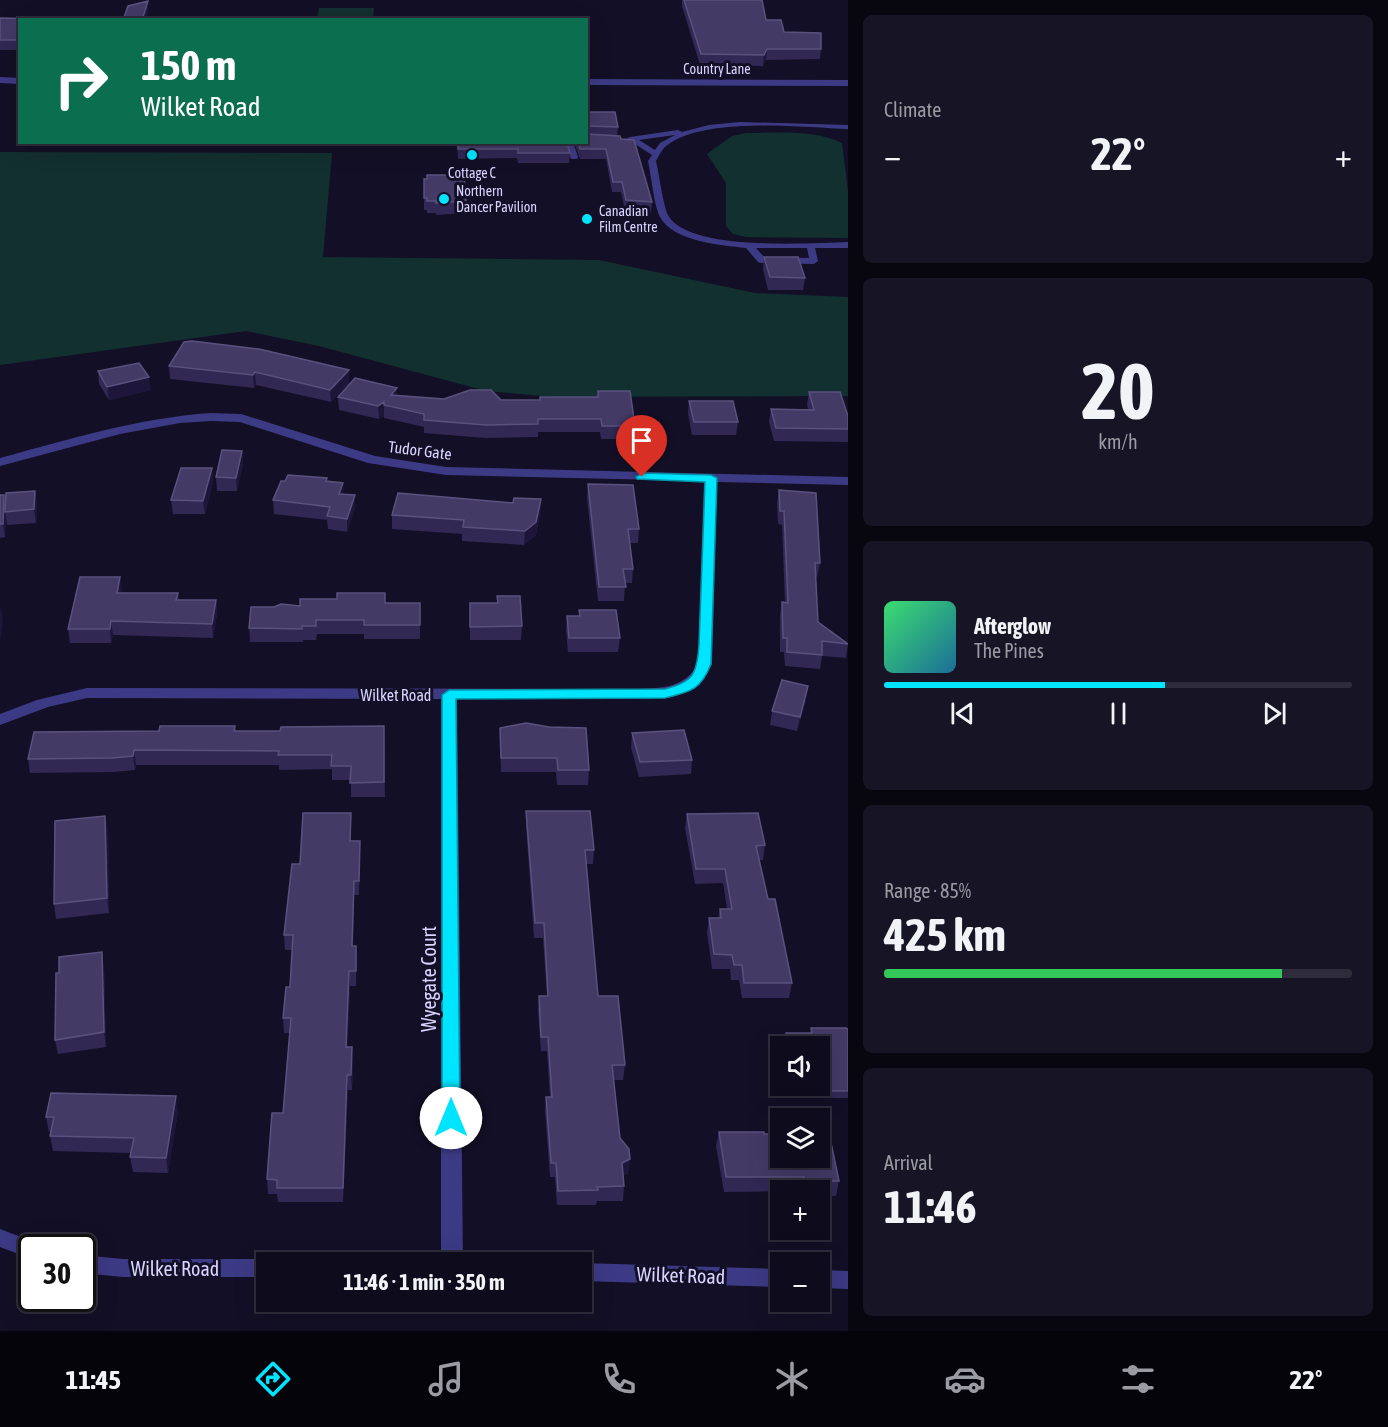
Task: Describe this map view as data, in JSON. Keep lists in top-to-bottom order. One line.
{"streets":{"street":["Country Lane","Tudor Gate","Wilket Road","Wyegate Court"]},"crossings":[["Tudor Gate","Wilket Road"],["Wilket Road","Wyegate Court"]],"places":["Cottage C","Northern Dancer Pavilion","Canadian Film Centre"],"page":{"tile":["Climate",["20","km/h"],["Range · 85%","425 km"],["Arrival","11:46"]],"turn":["150 m","Wilket Road"],"heat":["−","22°","+"],"song":["Afterglow","The Pines"],"map_buttons":["+","−"],"limit":"30","trip":"11:46 · 1 min · 350 m","tabs":["11:45","22°"]}}
